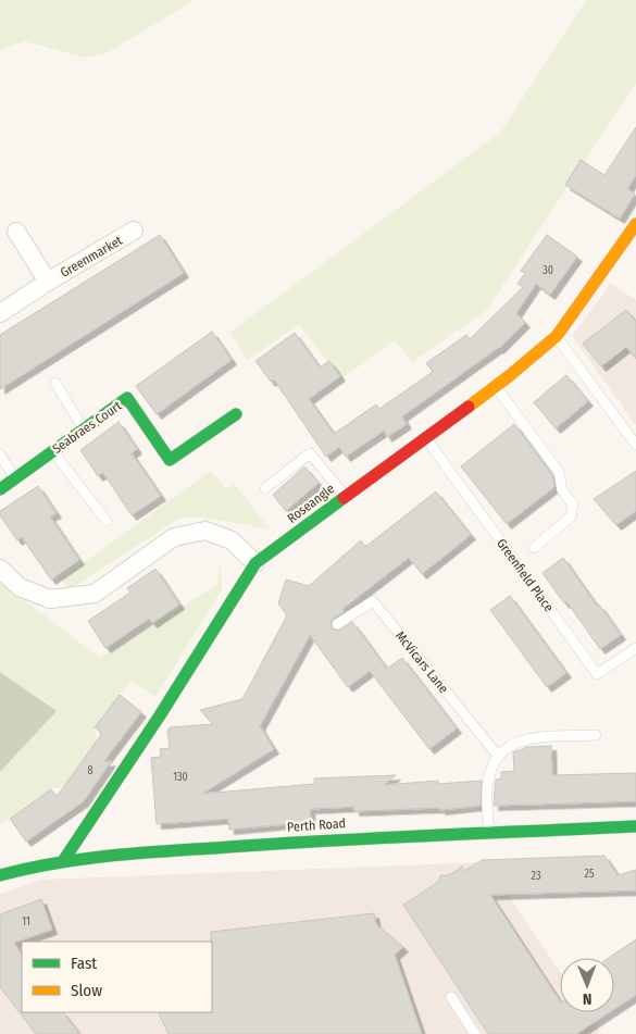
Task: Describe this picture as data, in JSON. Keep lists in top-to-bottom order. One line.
{"streets":{"street":["Greenmarket","Seabraes Court","Roseangle","Perth Road"],"lane":["Greenfield Place","McVicars Lane"]},"crossings":[["Roseangle","Greenfield Place"],["Roseangle","Perth Road"]],"house_numbers":["30","8","130","25","23","11"],"legend":["Fast","Slow"],"north":"bottom"}
